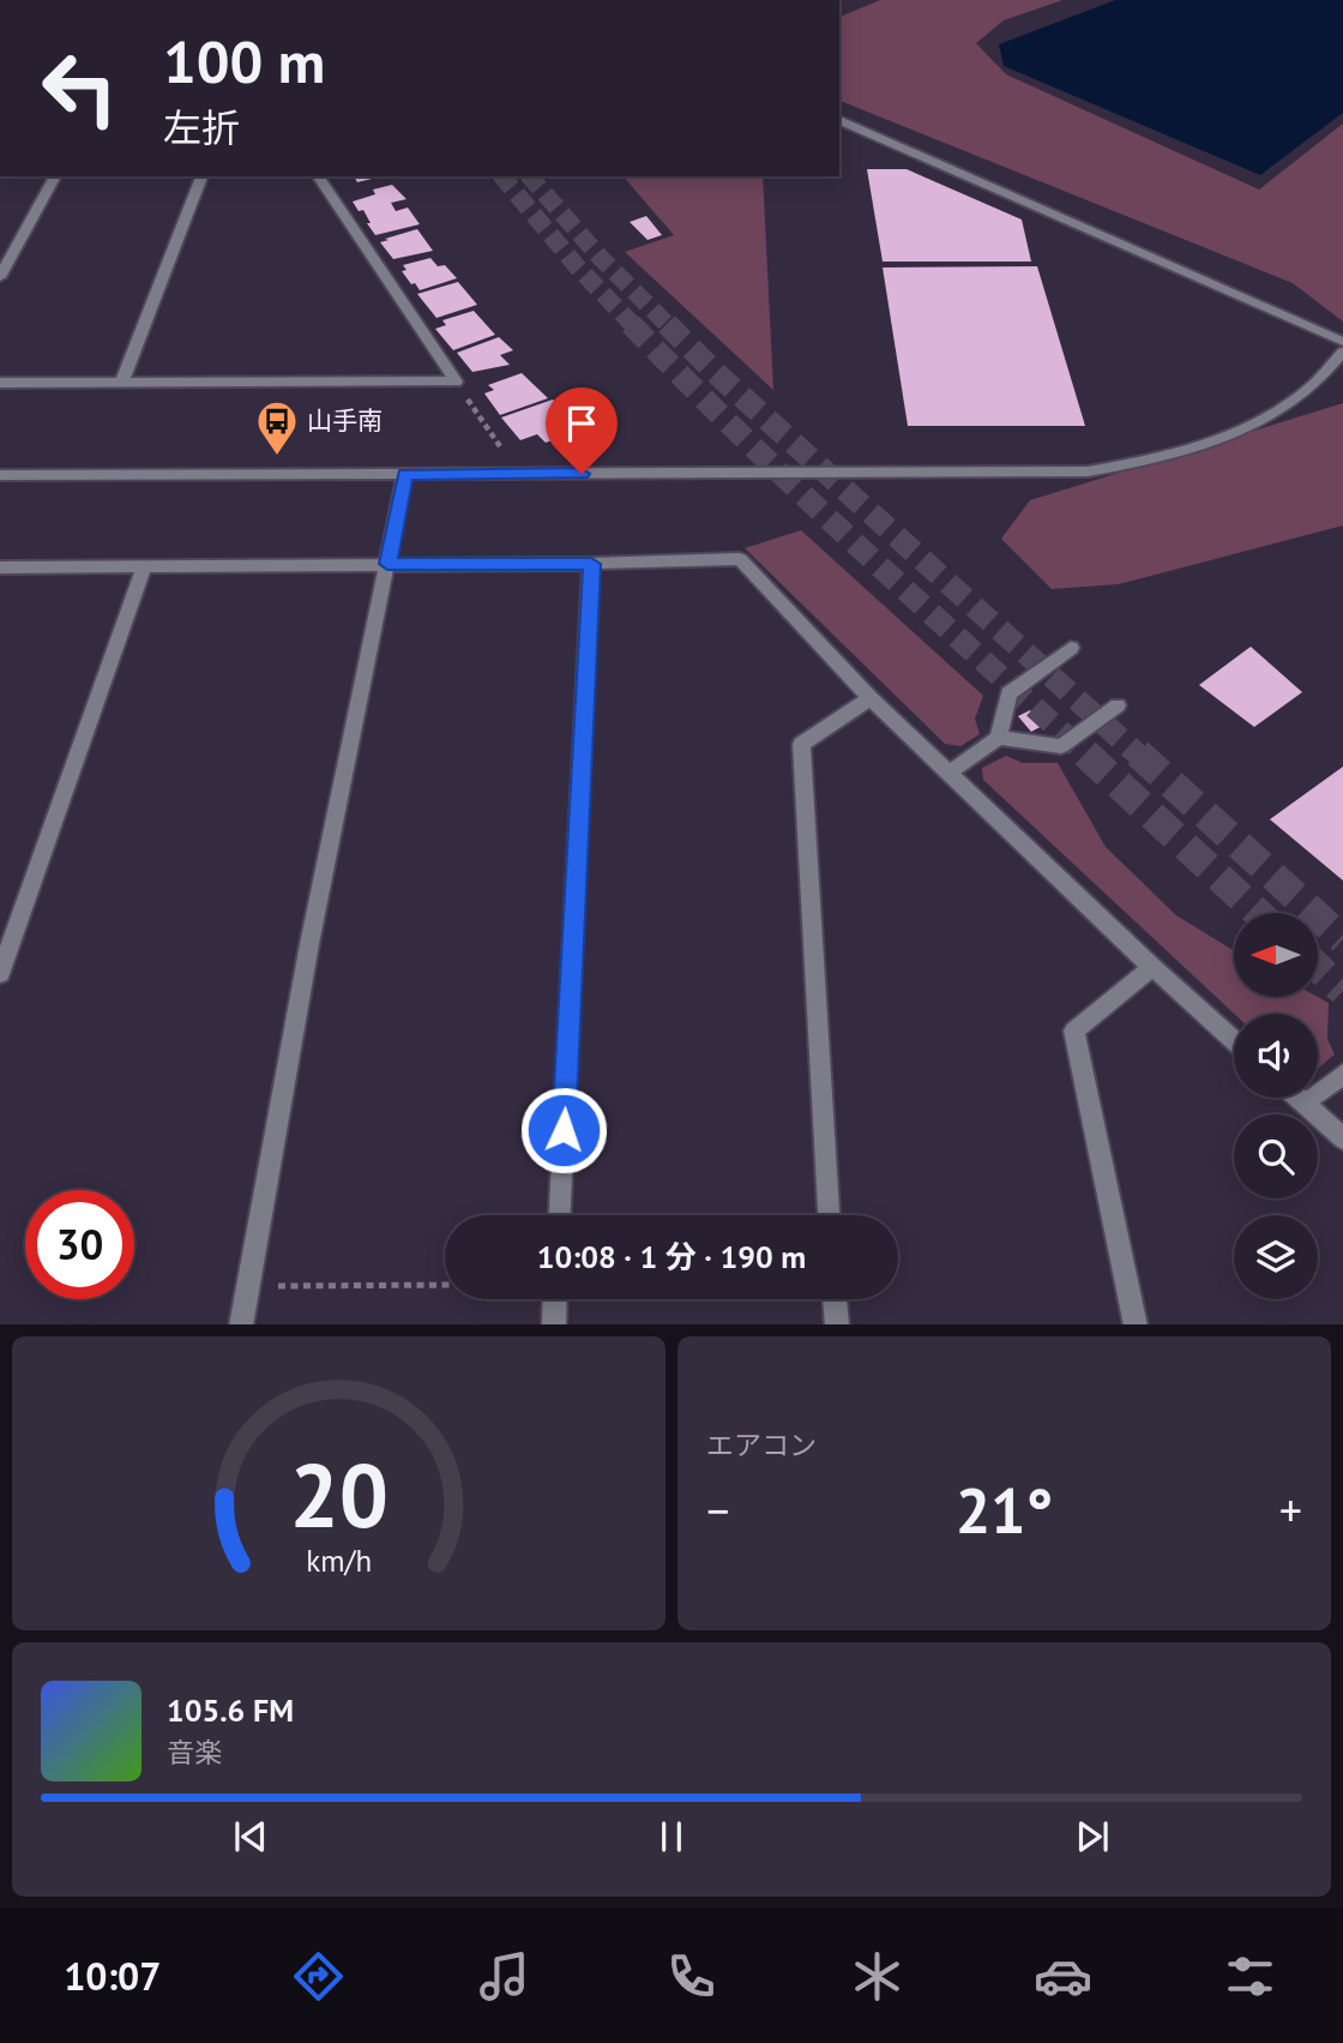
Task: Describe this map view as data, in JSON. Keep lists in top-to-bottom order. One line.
{"places":{"bus stop":["山手南"]},"north":"left","page":{"turn":["100 m","左折"],"limit":"30","trip":"10:08 · 1 分 · 190 m","tile":"エアコン","heat":["−","21°","+"],"song":["105.6 FM","音楽"],"tabs":"10:07","gauge":["20","km/h"]}}
